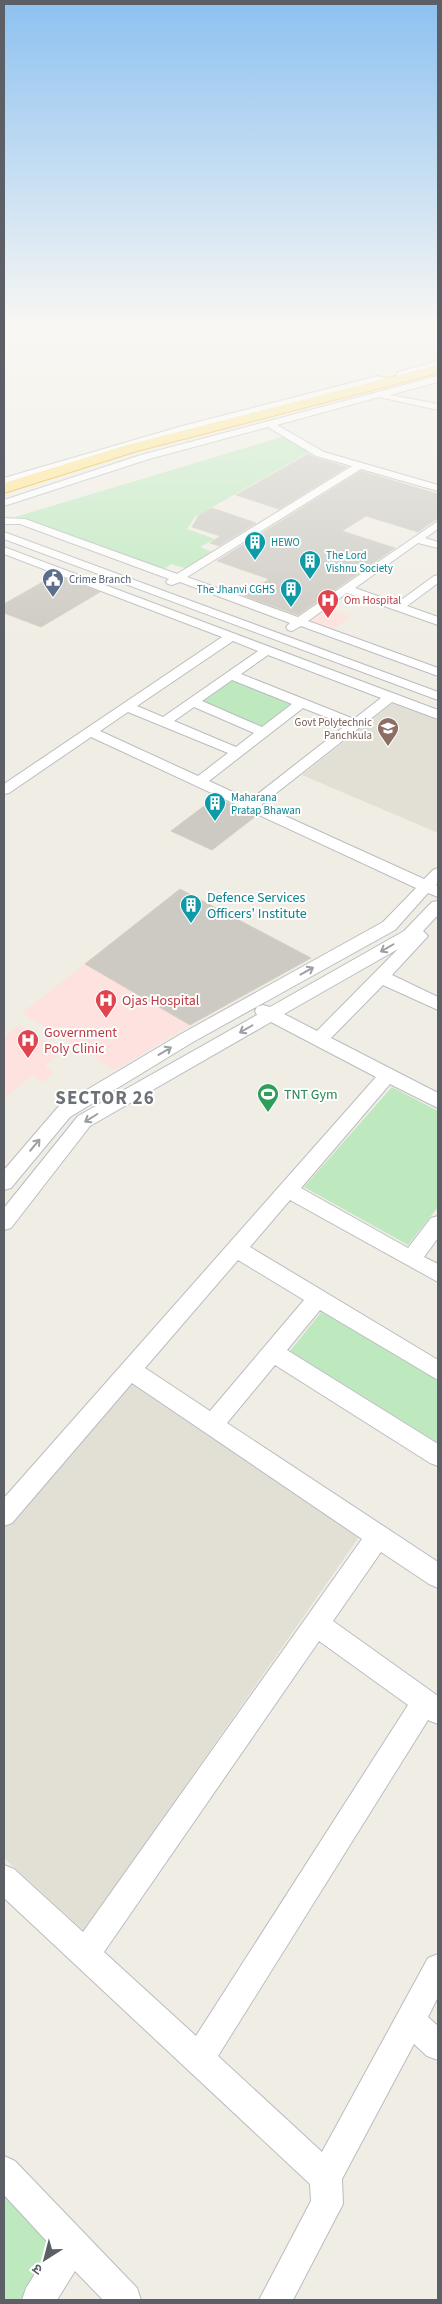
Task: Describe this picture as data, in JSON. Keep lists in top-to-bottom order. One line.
{"districts":["SECTOR 26"],"places":{"building":["HEWO","The Lord Vishnu Society","The Jhanvi CGHS","Maharana Pratap Bhawan","Defence Services Officers' Institute"],"public building":["Crime Branch"],"hospital":["Om Hospital","Ojas Hospital","Government Poly Clinic"],"school or university":["Govt Polytechnic Panchkula"],"sports":["TNT Gym"]},"north":"bottom left"}
